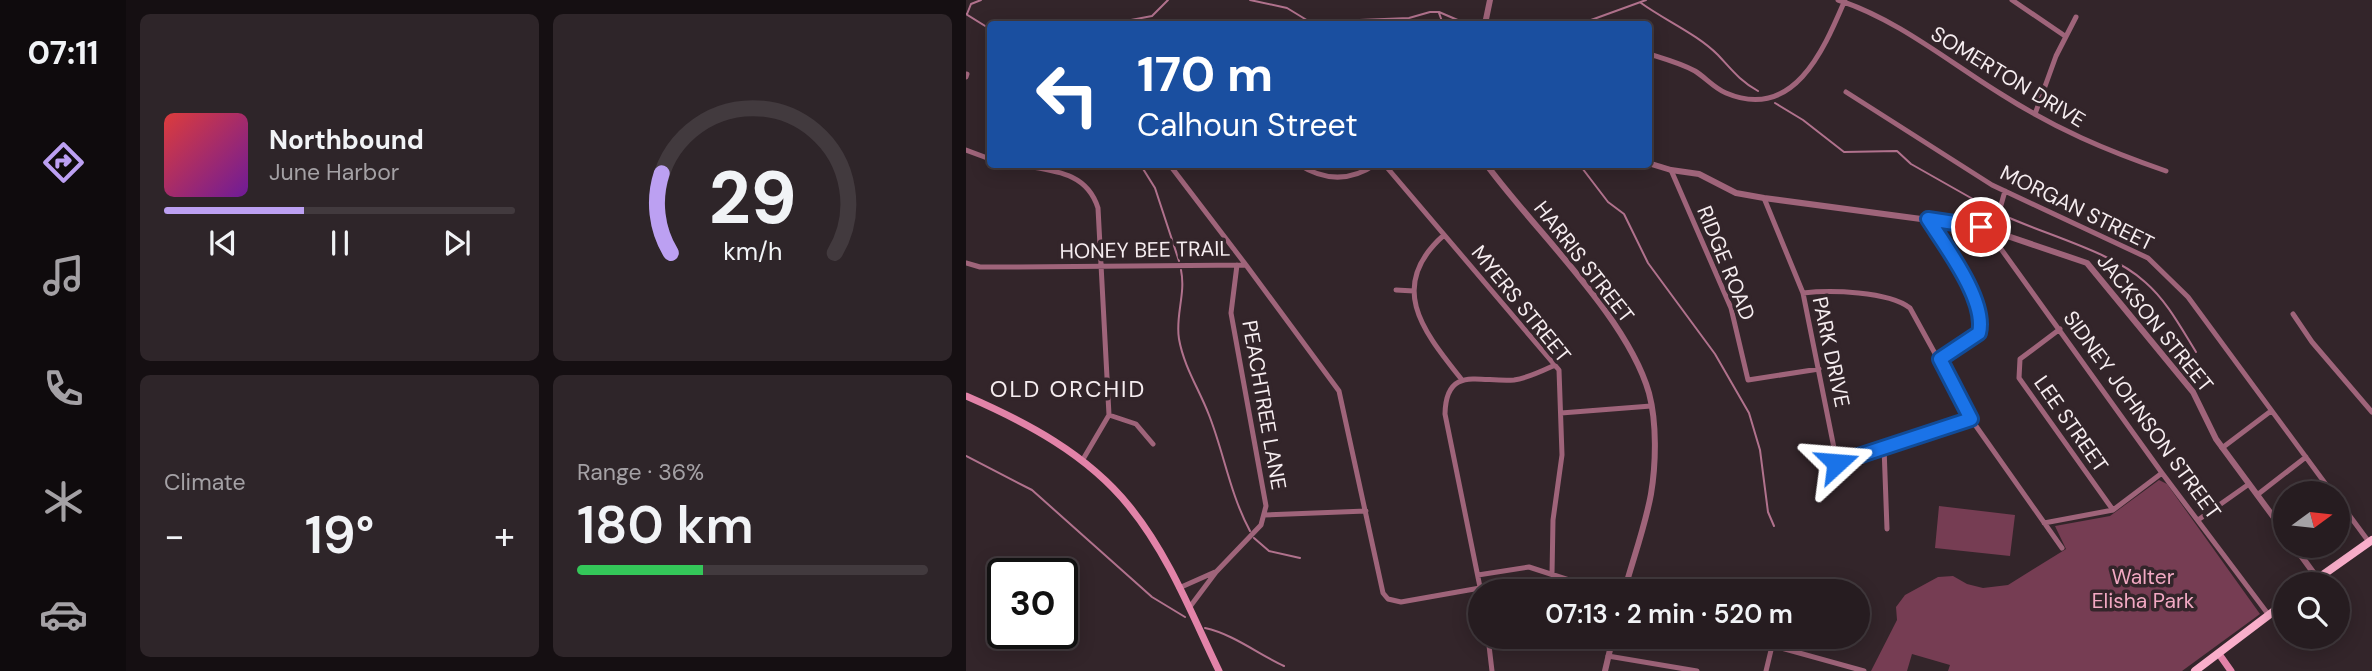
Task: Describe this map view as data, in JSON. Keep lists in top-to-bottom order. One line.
{"streets":{"street":["SOMERTON DRIVE","MORGAN STREET","HONEY BEE TRAIL","HARRIS STREET","RIDGE ROAD","MYERS STREET","JACKSON STREET","PARK DRIVE","PEACHTREE LANE","SIDNEY JOHNSON STREET","LEE STREET"]},"crossings":[["HONEY BEE TRAIL","PEACHTREE LANE"],["RIDGE ROAD","JACKSON STREET"],["RIDGE ROAD","PARK DRIVE"],["JACKSON STREET","PARK DRIVE"],["JACKSON STREET","SIDNEY JOHNSON STREET"],["SIDNEY JOHNSON STREET","LEE STREET"]],"districts":["OLD ORCHID"],"parks":["Walter Elisha Park"],"north":"right","page":{"tabs":"07:11","turn":["170 m","Calhoun Street"],"song":["Northbound","June Harbor"],"tile":["Climate",["Range · 36%","180 km"]],"heat":["−","19°","+"],"limit":"30","trip":"07:13 · 2 min · 520 m","gauge":["29","km/h"]}}
